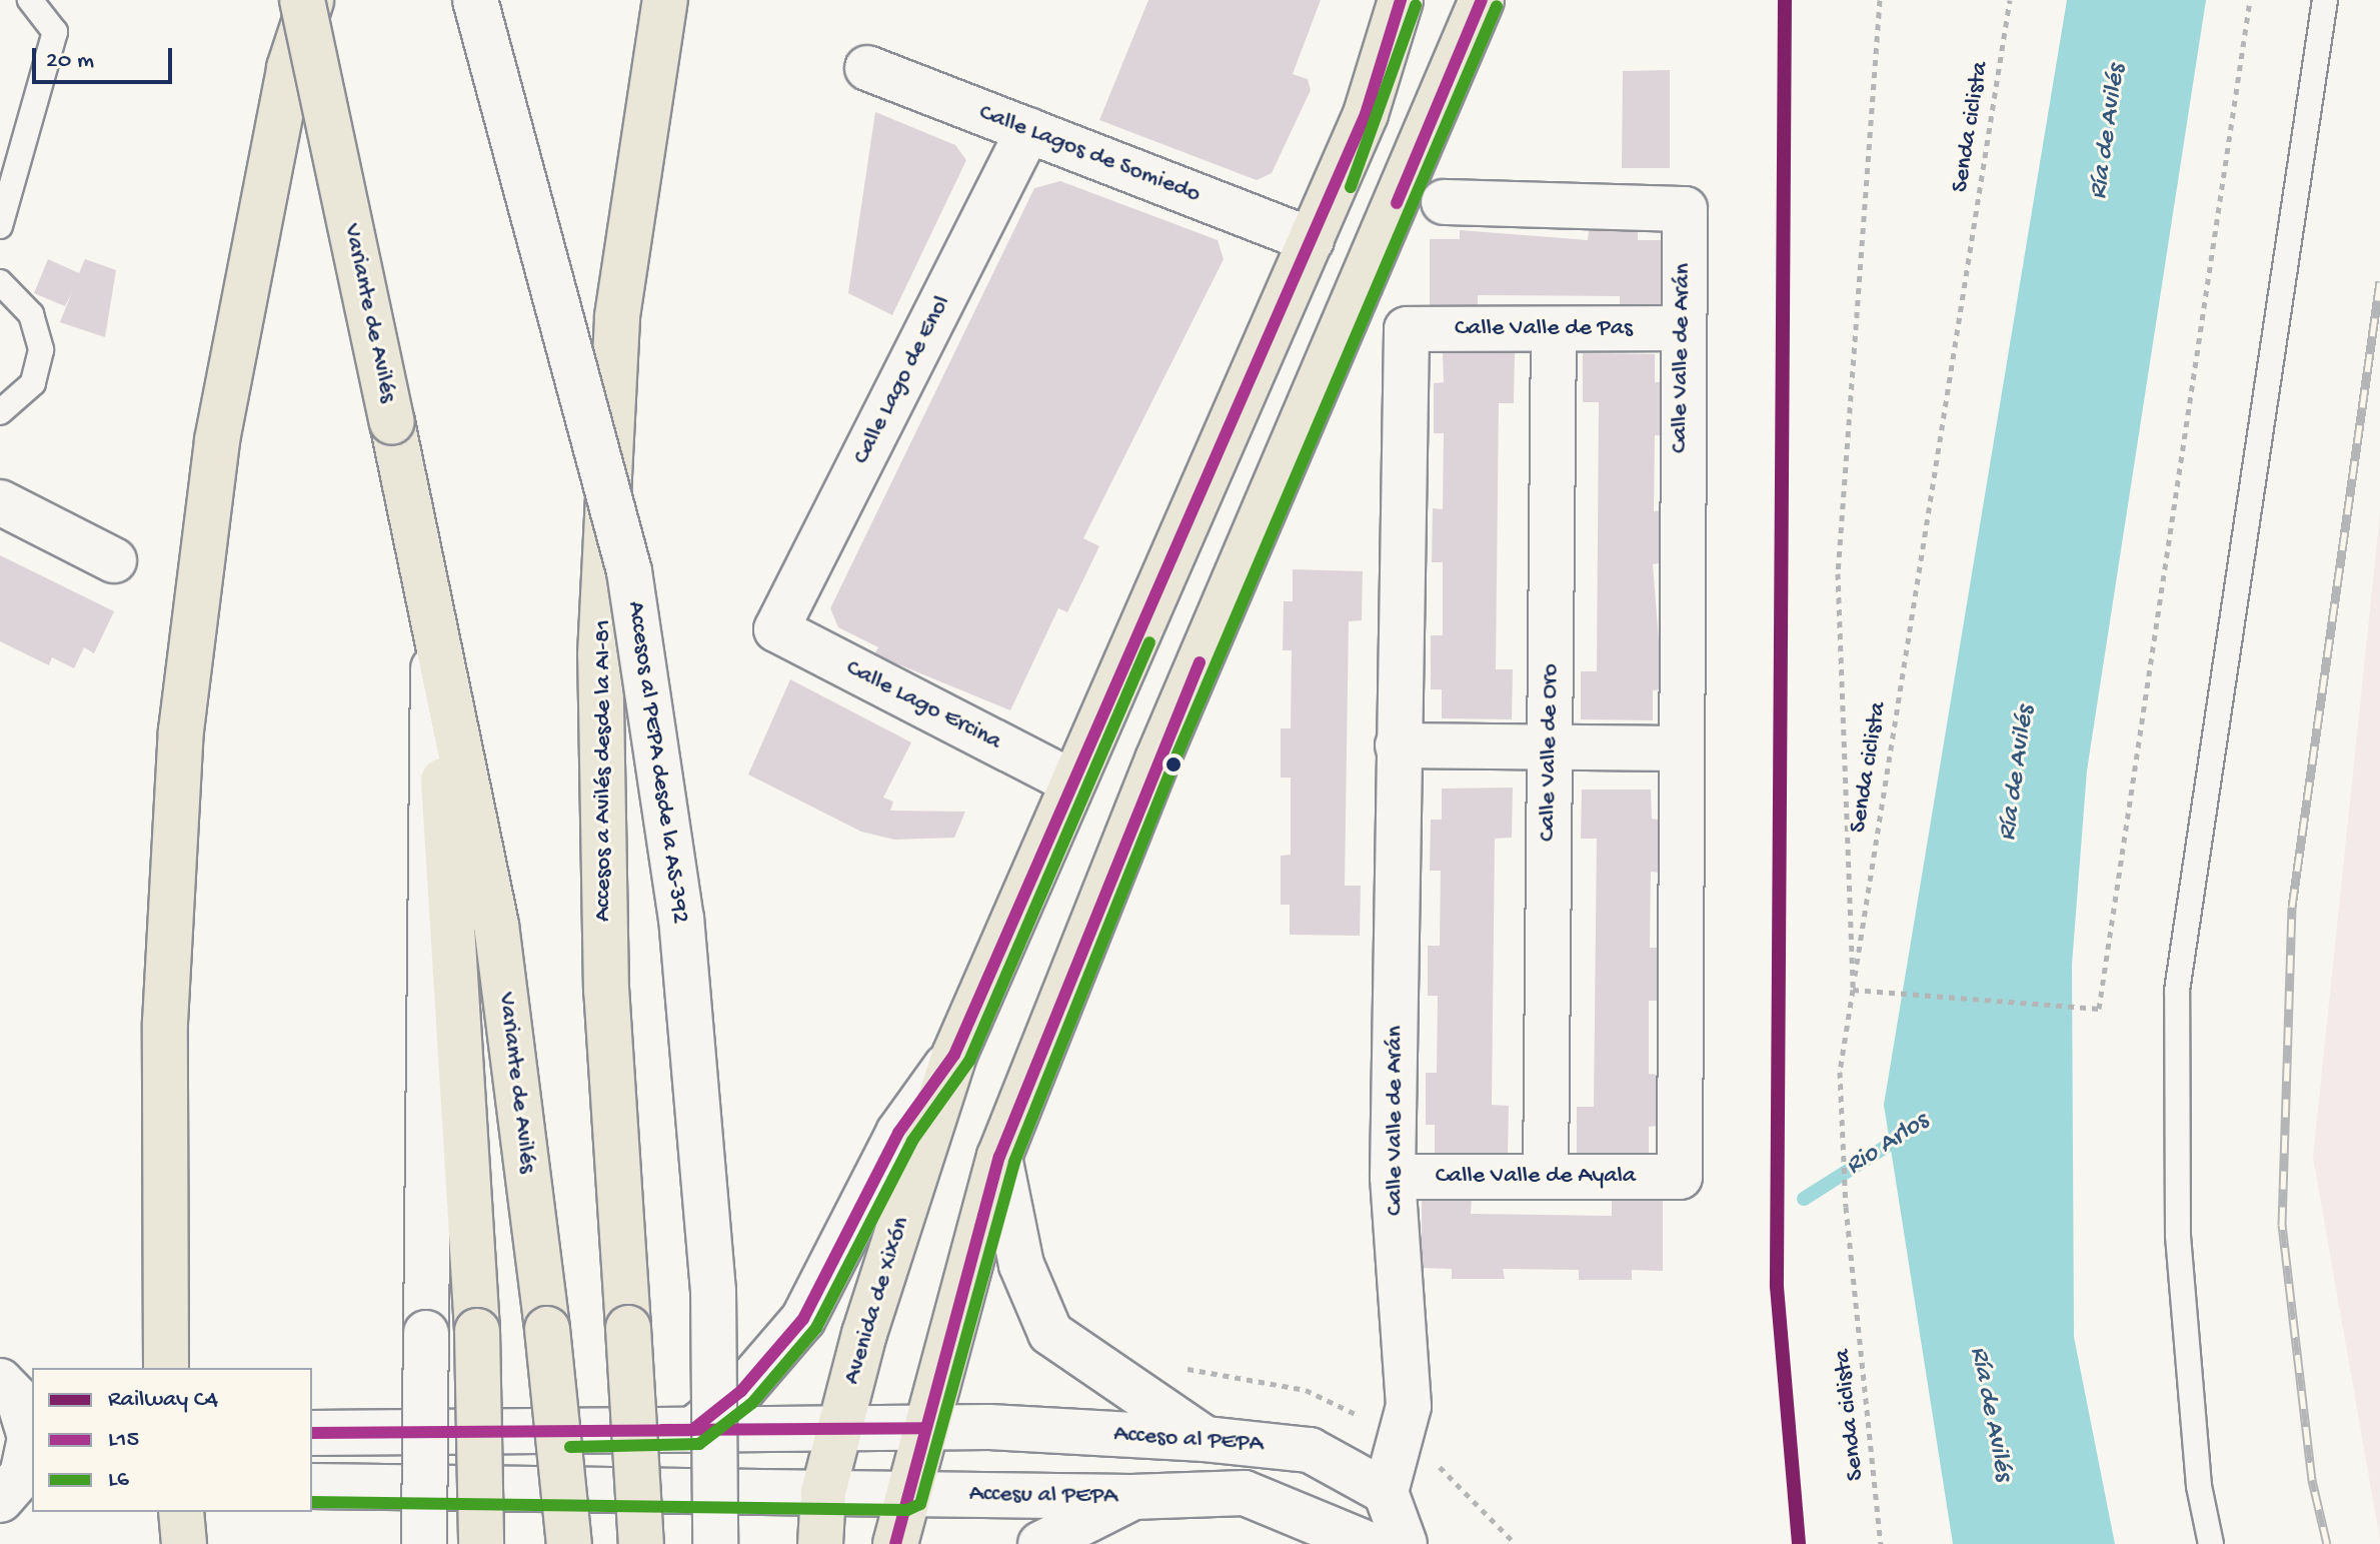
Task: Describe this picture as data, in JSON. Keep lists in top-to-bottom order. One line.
{"streets":{"main road":["Variante de Avilés","Accesos a Avilés desde la AI-81","Avenida de Xixón"],"street":["Calle Lagos de Somiedo","Calle Valle de Pas","Calle Valle de Arán","Calle Lago de Enol","Calle Lago Ercina","Calle Valle de Oro","Accesos al PEPA desde la AS-392","Calle Valle de Ayala","Acceso al PEPA","Accesu al PEPA"],"path":["Senda ciclista"]},"crossings":[["Calle Lagos de Somiedo","Calle Lago de Enol"],["Calle Lagos de Somiedo","Avenida de Xixón"],["Calle Valle de Pas","Calle Valle de Arán"],["Calle Valle de Pas","Calle Valle de Oro"],["Calle Valle de Arán","Calle Valle de Ayala"],["Calle Valle de Arán","Acceso al PEPA"],["Calle Lago de Enol","Calle Lago Ercina"],["Calle Lago Ercina","Avenida de Xixón"],["Calle Valle de Oro","Calle Valle de Ayala"],["Avenida de Xixón","Acceso al PEPA"],["Avenida de Xixón","Accesu al PEPA"]],"water":["Ría de Avilés","Rio Arlos"],"lines":["rail line C4","transit line L15","transit line L6"],"legend":["Railway C4","L15","L6"],"scale_bar":"20 m"}
